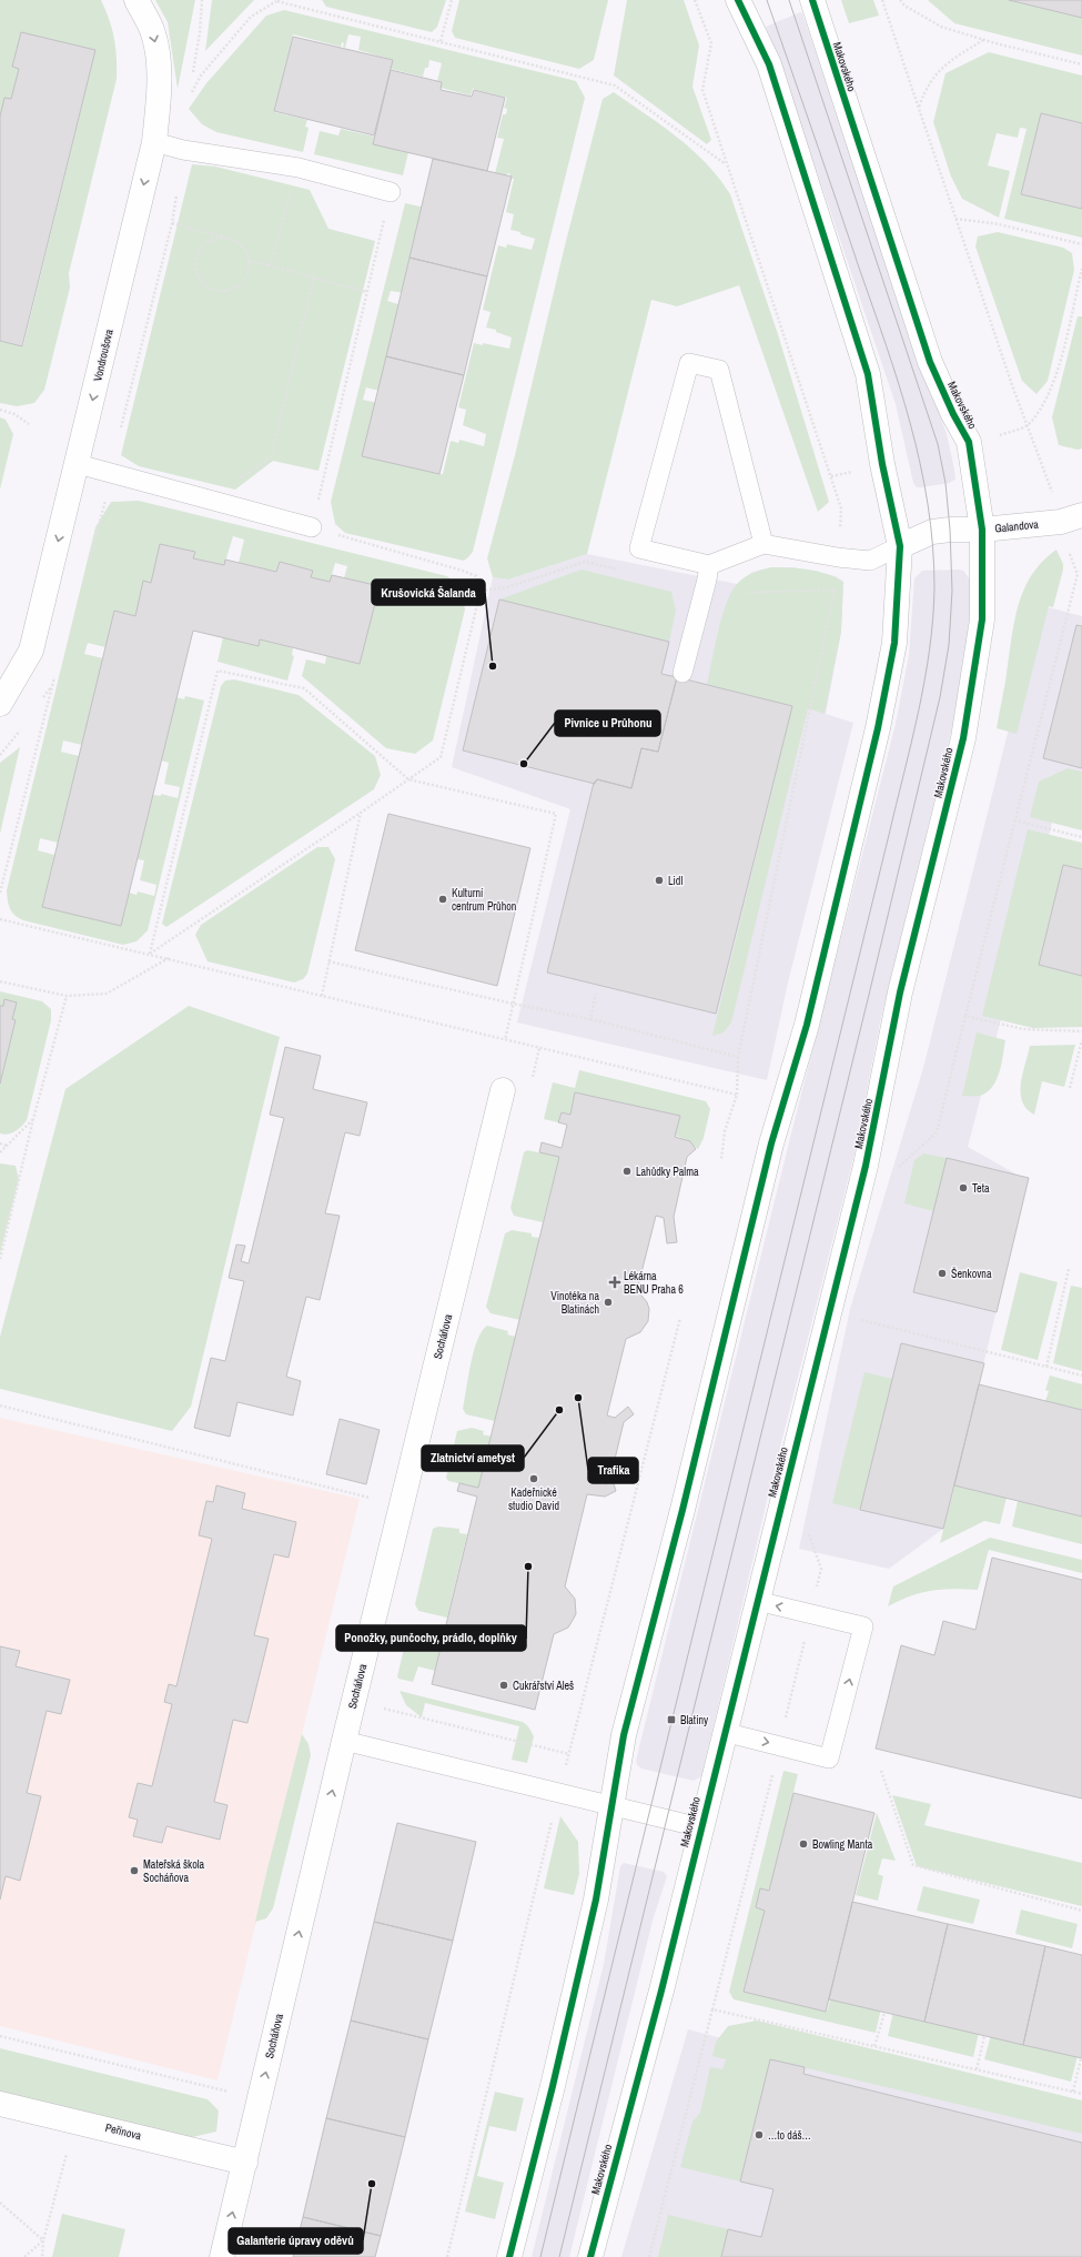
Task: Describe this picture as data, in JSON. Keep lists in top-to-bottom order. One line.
{"streets":{"street":["Makovského","Vondroušova","Galandova","Socháňova","Peřinova"]},"crossings":[["Makovského","Galandova"],["Socháňova","Peřinova"]],"one_way":["Vondroušova","Socháňova"],"places":{"other":["Krušovická Šalanda","Pivnice u Průhonu","Lidl","Kulturní centrum Průhon","Lahůdky Palma","Teta","Šenkovna","Vinotéka na Blatinách","Trafika","Zlatnictví ametyst","Kadeřnické studio David","Ponožky, punčochy, prádlo, doplňky","Cukrářství Aleš","Bowling Manta","Mateřská škola Socháňova","…to dáš…","Galanterie úpravy oděvů"],"health":["Lékárna BENU Praha 6"],"transit":["Blatiny"]}}
